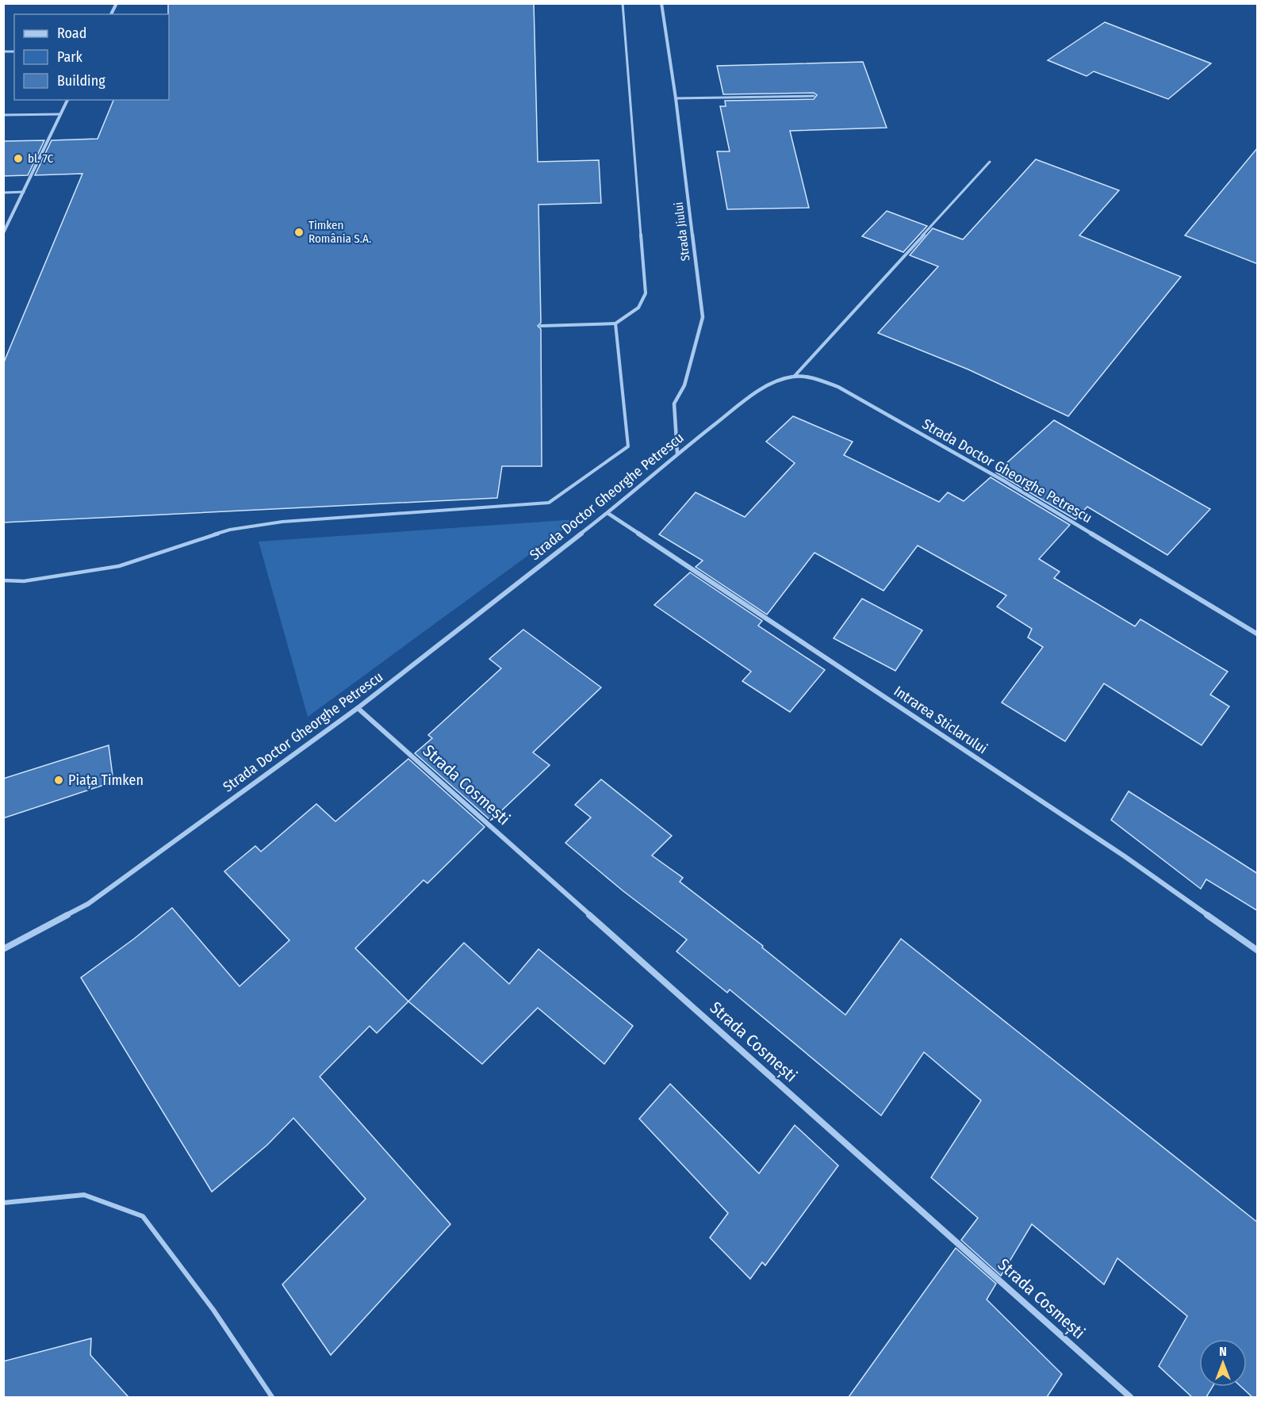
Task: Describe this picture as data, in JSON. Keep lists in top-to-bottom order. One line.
{"streets":{"street":["Strada Jiului","Strada Doctor Gheorghe Petrescu","Intrarea Sticlarului","Strada Cosmești"]},"crossings":[["Strada Jiului","Strada Doctor Gheorghe Petrescu"],["Strada Doctor Gheorghe Petrescu","Intrarea Sticlarului"],["Strada Doctor Gheorghe Petrescu","Strada Cosmești"]],"places":["bl. 7C","Timken România S.A.","Piața Timken"],"legend":["Road","Park","Building"],"north":"top"}
